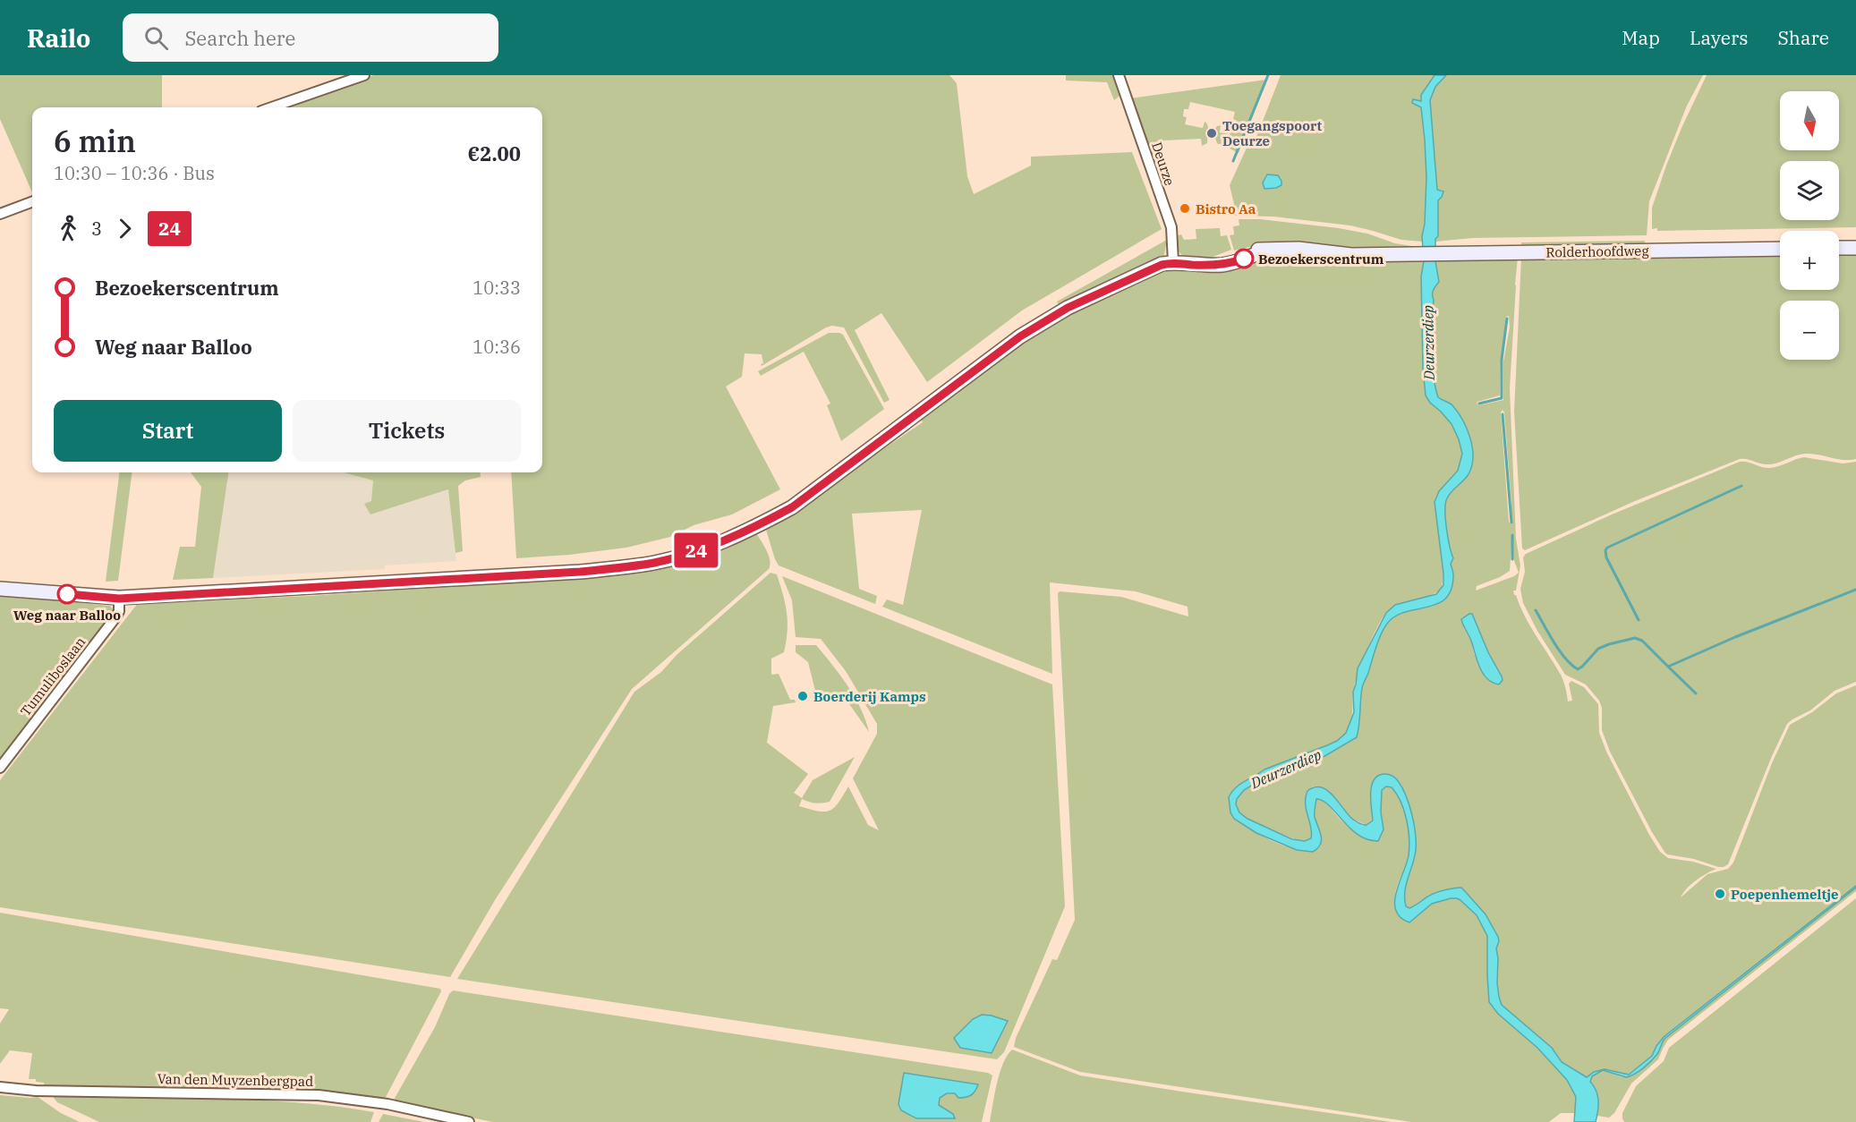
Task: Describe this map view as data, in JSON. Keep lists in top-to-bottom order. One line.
{"streets":{"main road":["Rolderhoofdweg"],"street":["Deurze","Tumuliboslaan","Van den Muyzenbergpad"]},"crossings":[["Deurze","Rolderhoofdweg"]],"water":["Deurzerdiep"],"places":["Toegangspoort Deurze","Bistro Aa","Bezoekerscentrum","Weg naar Balloo","Boerderij Kamps","Poepenhemeltje"],"lines":["bus line 24"],"north":"bottom","page":{"header":"Railo","search":"Search here","nav":["Map","Layers","Share"],"on_map":"24","map_buttons":["+","−"],"heading":["6 min","10:30 – 10:36 · Bus","€2.00"],"legs":["3","24"],"list":[{"name":"Bezoekerscentrum","value":"10:33"},{"name":"Weg naar Balloo","value":"10:36"}],"buttons":["Start","Tickets"]}}
